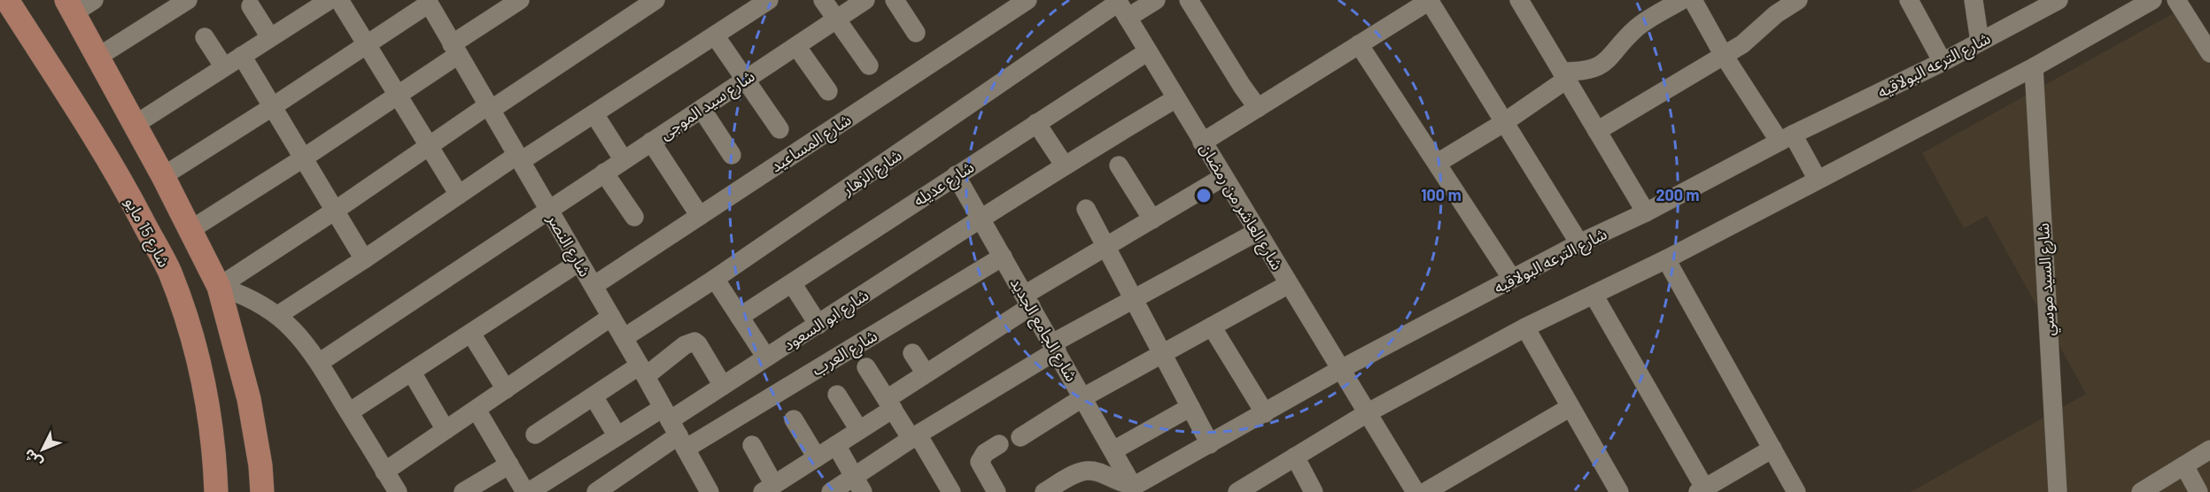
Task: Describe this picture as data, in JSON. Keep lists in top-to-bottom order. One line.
{"streets":{"main road":["شارع 15 مايو"],"street":["شارع الترعه البولاقيه","شارع سيد الموجى","شارع المساعيد","شارع الزهار","شارع عديله","شارع العاشر من رمضان","شارع النصر","شارع السيد موسي","شارع ابو السعود","شارع الجامع الجديد","شارع العرب"]},"crossings":[["شارع الترعه البولاقيه","شارع العاشر من رمضان"],["شارع الترعه البولاقيه","شارع الجامع الجديد"],["شارع سيد الموجى","شارع النصر"],["شارع المساعيد","شارع النصر"],["شارع الزهار","شارع العاشر من رمضان"],["شارع الزهار","شارع النصر"],["شارع عديله","شارع العاشر من رمضان"],["شارع عديله","شارع الجامع الجديد"],["شارع العاشر من رمضان","شارع ابو السعود"],["شارع النصر","شارع ابو السعود"],["شارع النصر","شارع العرب"],["شارع ابو السعود","شارع الجامع الجديد"],["شارع ابو السعود","شارع العرب"],["شارع الجامع الجديد","شارع العرب"]],"north":"bottom left","rings":["100 m","200 m"]}
